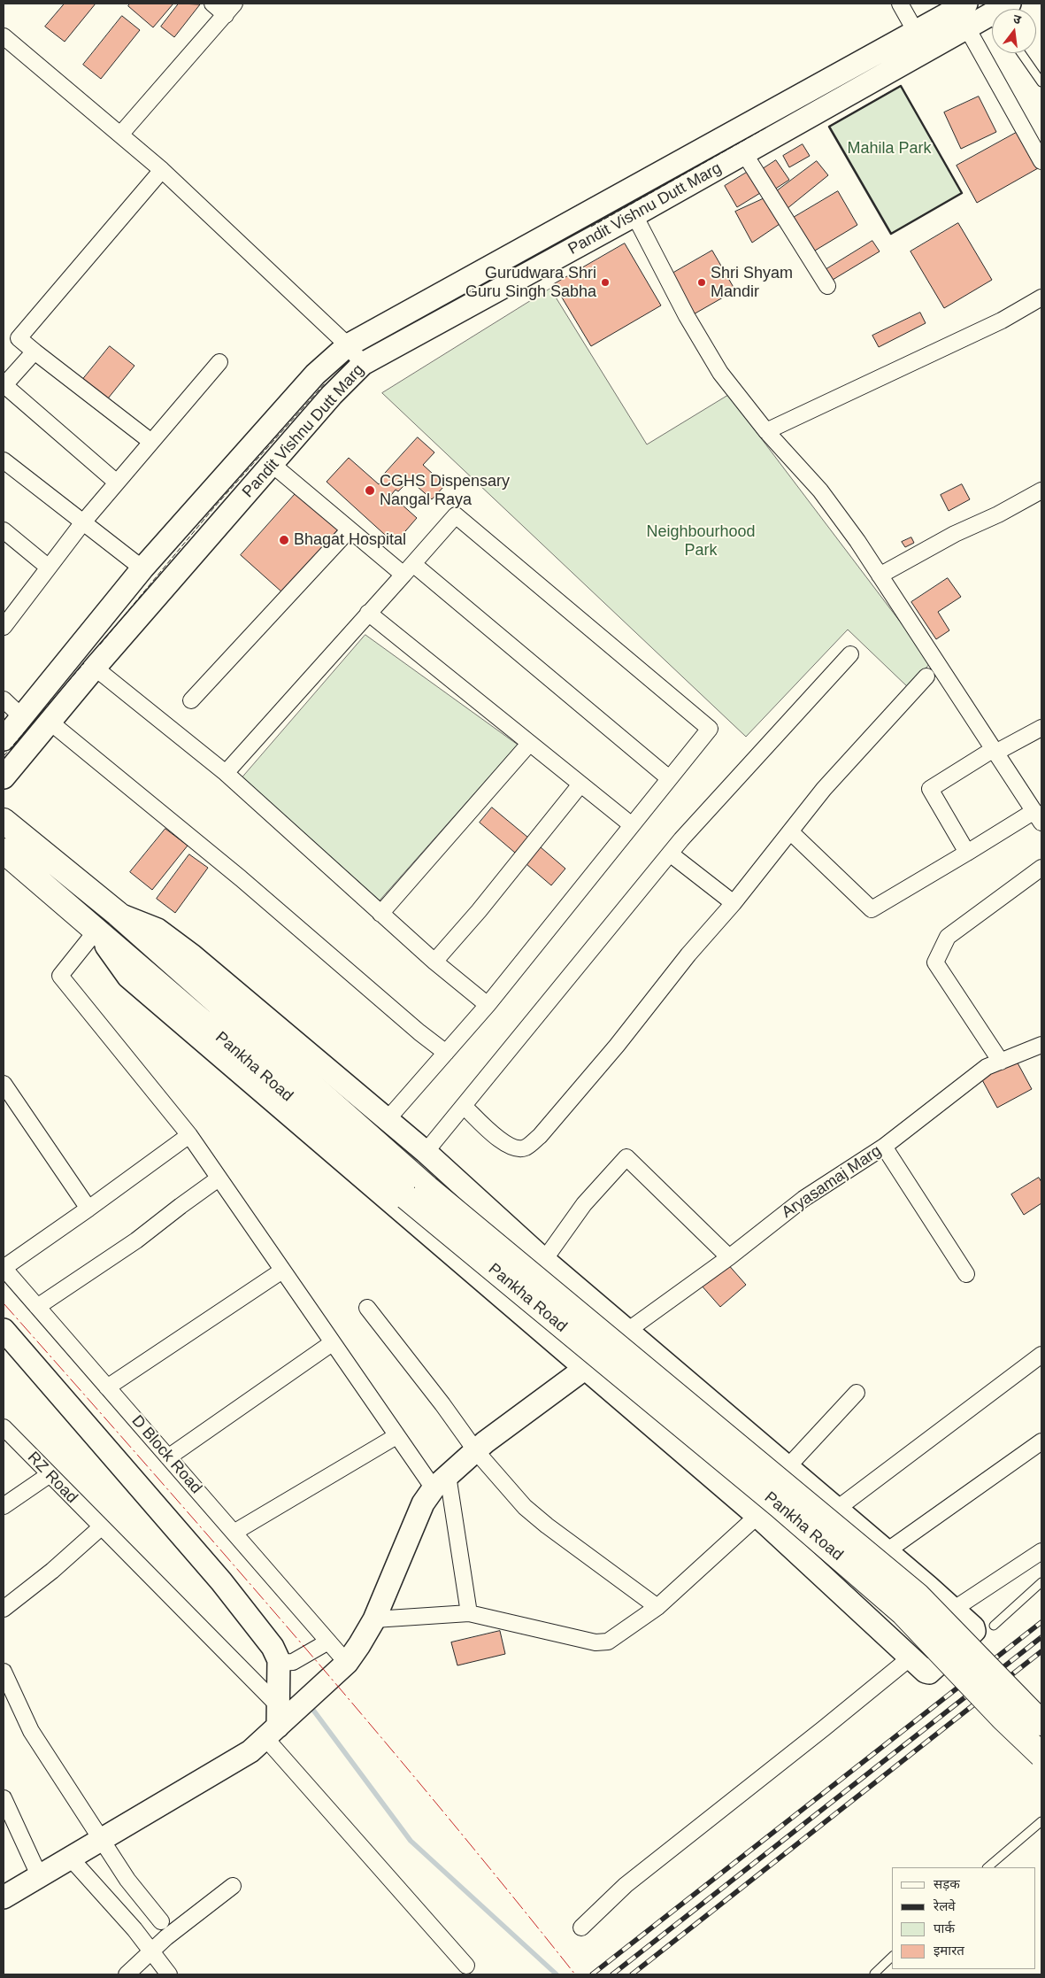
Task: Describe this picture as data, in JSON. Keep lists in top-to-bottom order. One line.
{"streets":{"main road":["Pankha Road"],"street":["Pandit Vishnu Dutt Marg","Aryasamaj Marg","D Block Road","RZ Road"]},"parks":["Mahila Park","Neighbourhood Park"],"places":["Gurudwara Shri Guru Singh Sabha","Shri Shyam Mandir","CGHS Dispensary Nangal Raya","Bhagat Hospital"],"legend":["सड़क","रेलवे","पार्क","इमारत"],"north":"top"}
